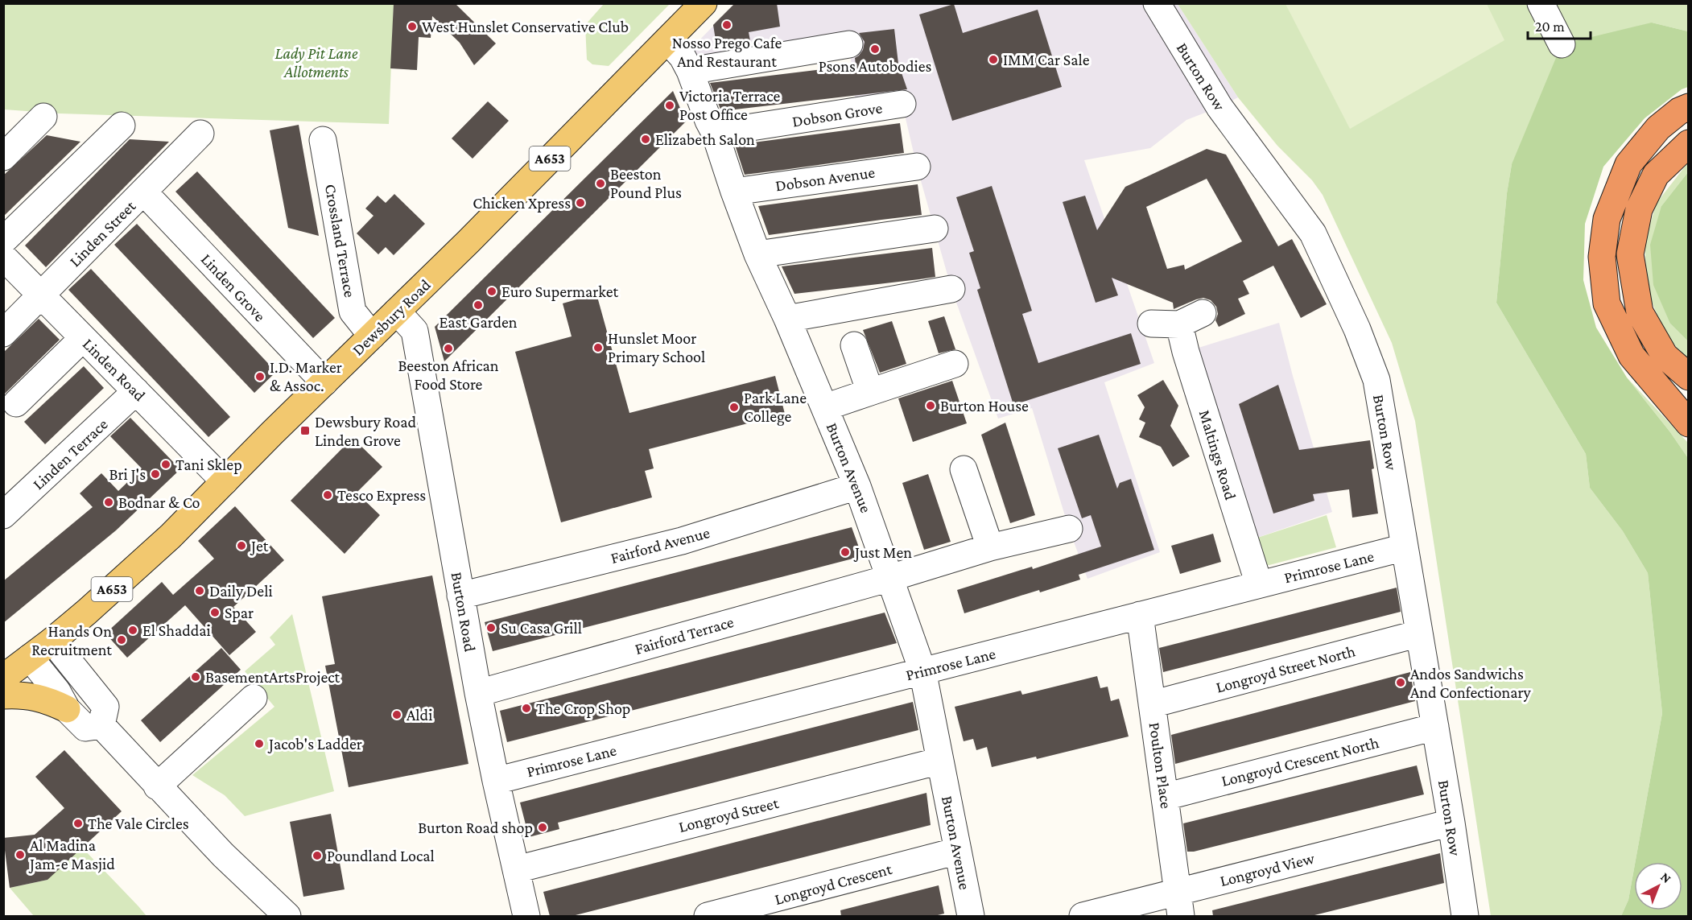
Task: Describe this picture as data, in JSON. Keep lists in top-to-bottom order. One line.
{"streets":{"main road":["A653","Dewsbury Road"],"street":["Burton Row","Dobson Grove","Dobson Avenue","Linden Street","Crossland Terrace","Linden Grove","Linden Road","Linden Terrace","Maltings Road","Burton Avenue","Fairford Avenue","Primrose Lane","Burton Road","Fairford Terrace","Longroyd Street North","Longroyd Crescent North","Poulton Place","Longroyd Street","Longroyd View","Longroyd Crescent"]},"crossings":[["Burton Row","Primrose Lane"],["Burton Row","Longroyd Street North"],["Burton Row","Longroyd Crescent North"],["Burton Row","Longroyd View"],["Dobson Grove","Burton Avenue"],["Dobson Avenue","Burton Avenue"],["Linden Street","Linden Grove"],["Linden Street","Linden Road"],["Crossland Terrace","Dewsbury Road"],["Linden Grove","Dewsbury Road"],["Dewsbury Road","Linden Road"],["Dewsbury Road","Burton Avenue"],["Dewsbury Road","Burton Road"],["Linden Road","Linden Terrace"],["Maltings Road","Primrose Lane"],["Burton Avenue","Fairford Avenue"],["Burton Avenue","Primrose Lane"],["Burton Avenue","Fairford Terrace"],["Burton Avenue","Longroyd Street"],["Burton Avenue","Longroyd Crescent"],["Fairford Avenue","Burton Road"],["Primrose Lane","Burton Road"],["Primrose Lane","Poulton Place"],["Burton Road","Fairford Terrace"],["Burton Road","Longroyd Street"],["Longroyd Street North","Poulton Place"],["Longroyd Crescent North","Poulton Place"],["Poulton Place","Longroyd View"]],"parks":["Lady Pit Lane Allotments"],"places":{"other":["Nosso Prego Cafe And Restaurant","West Hunslet Conservative Club","Psons Autobodies","IMM Car Sale","Victoria Terrace Post Office","Elizabeth Salon","Beeston Pound Plus","Chicken Xpress","Euro Supermarket","East Garden","Hunslet Moor Primary School","Beeston African Food Store","I.D. Marker & Assoc.","Burton House","Park Lane College","Tani Sklep","Bri J's","Tesco Express","Bodnar & Co","Jet","Just Men","Daily Deli","Spar","Su Casa Grill","El Shaddai","Hands On Recruitment","BasementArtsProject","Andos Sandwichs And Confectionary","The Crop Shop","Aldi","Jacob's Ladder","The Vale Circles","Burton Road shop","Al Madina Jam-e Masjid","Poundland Local"],"transit":["Dewsbury Road Linden Grove"]},"scale_bar":"20 m","north":"top right"}
